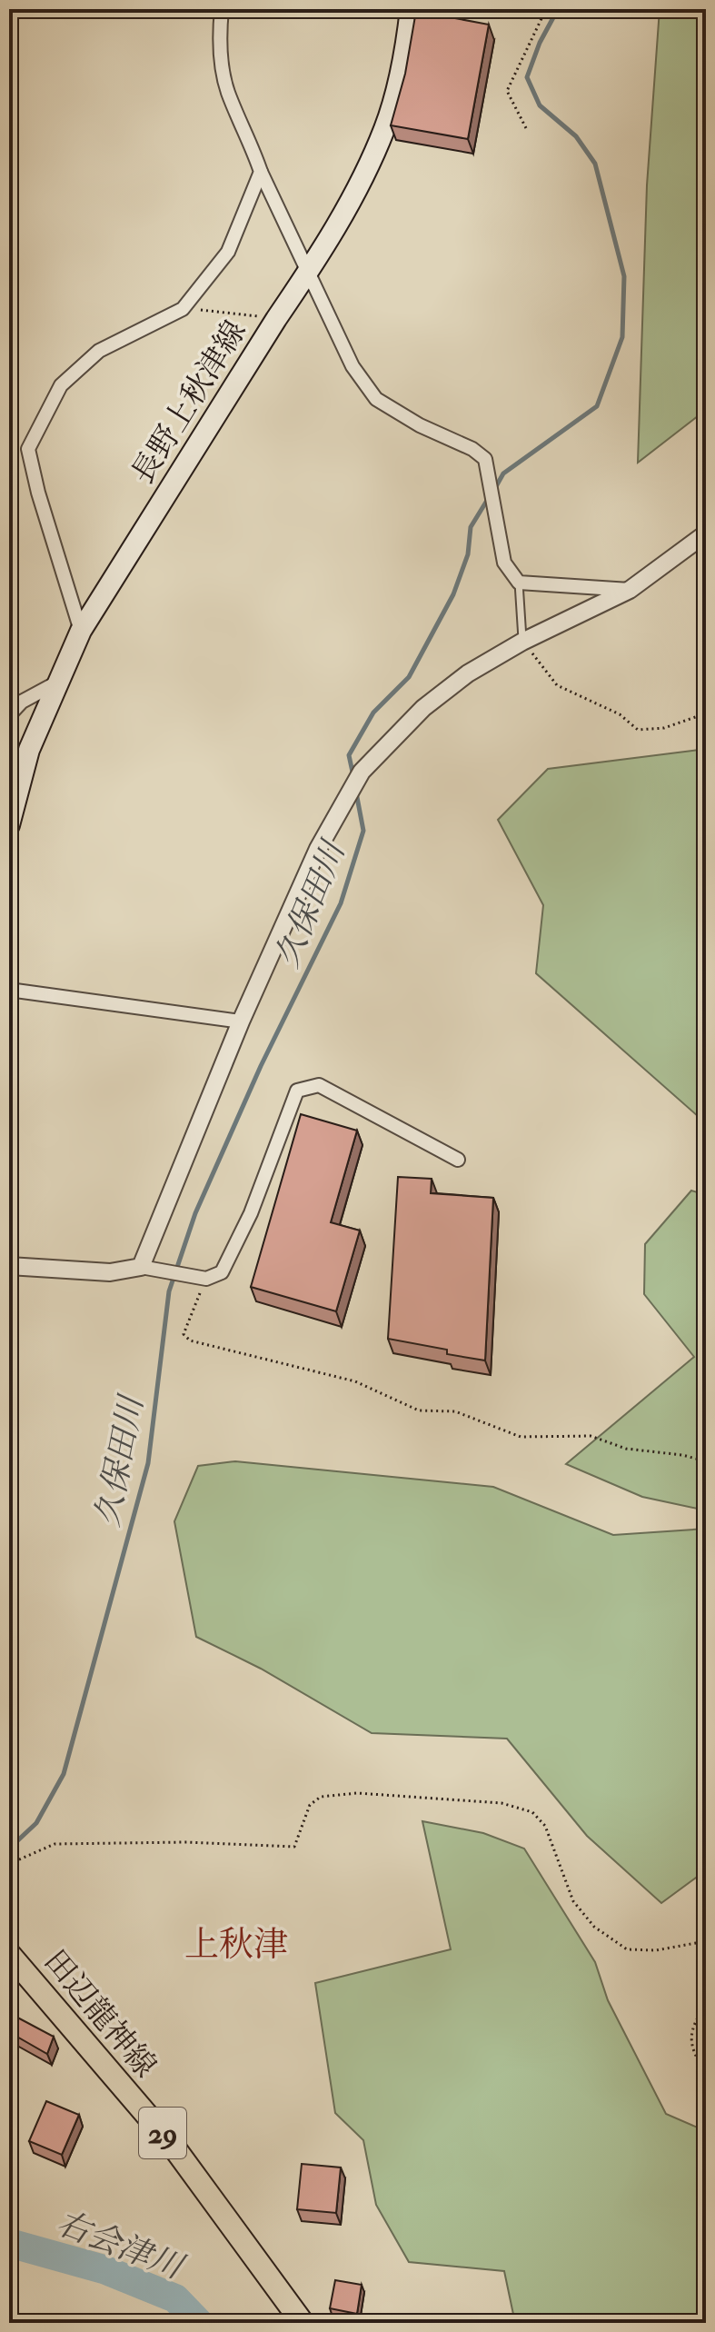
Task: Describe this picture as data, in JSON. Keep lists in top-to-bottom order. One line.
{"streets":{"main road":["長野上秋津線","田辺龍神線","29"]},"districts":["上秋津"],"water":["久保田川","右会津川"]}
